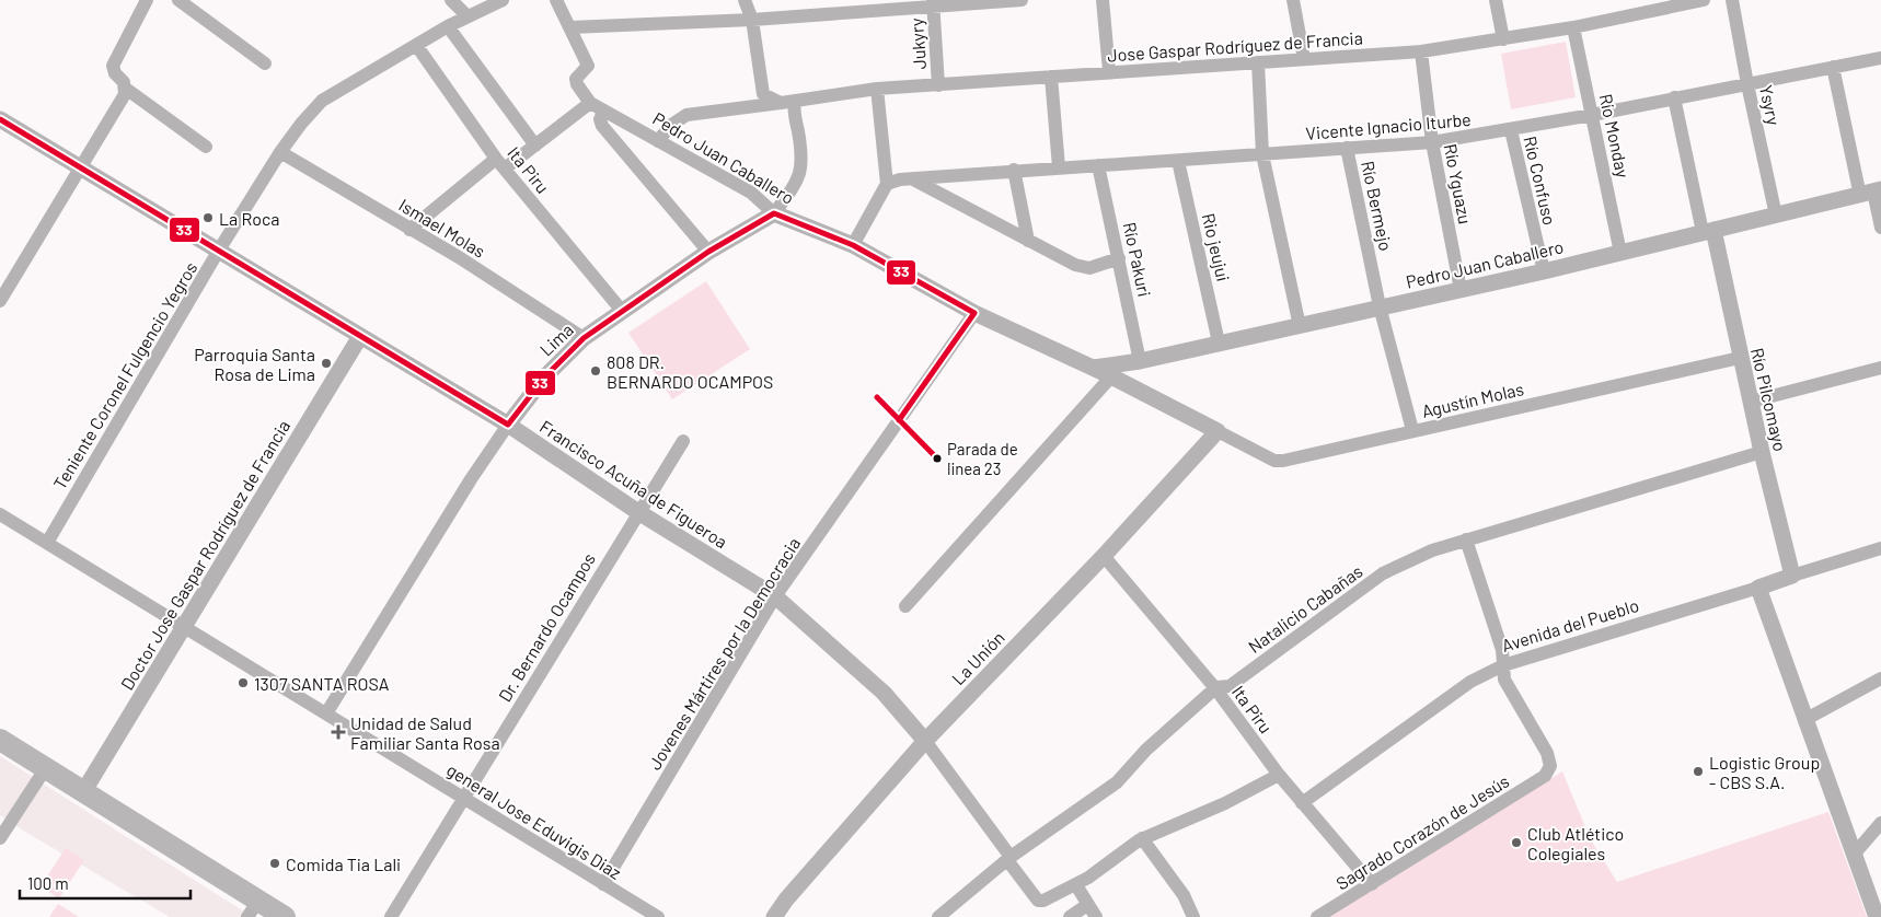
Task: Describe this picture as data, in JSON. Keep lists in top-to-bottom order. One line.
{"streets":{"street":["Jukyry","Jose Gaspar Rodríguez de Francia","Ysyry","Vicente Ignacio Iturbe","Río Monday","Pedro Juan Caballero","Ita Piru","Río Confuso","Río Yguazu","Río Bermejo","Ismael Molas","Rio jeujui","Río Pakuri","Lima","Teniente Coronel Fulgencio Yegros","Agustín Molas","Río Pilcomayo","Francisco Acuña de Figueroa","Doctor Jose Gaspar Rodríguez de Francia","Natalicio Cabañas","Avenida del Pueblo","Dr. Bernardo Ocampos","Jovenes Mártires por la Democracia","La Unión","general Jose Eduvigis Diaz","Sagrado Corazón de Jesús"]},"crossings":[["Jukyry","Jose Gaspar Rodríguez de Francia"],["Jose Gaspar Rodríguez de Francia","Río Monday"],["Jose Gaspar Rodríguez de Francia","Pedro Juan Caballero"],["Jose Gaspar Rodríguez de Francia","Río Yguazu"],["Jose Gaspar Rodríguez de Francia","Lima"],["Ysyry","Vicente Ignacio Iturbe"],["Ysyry","Pedro Juan Caballero"],["Vicente Ignacio Iturbe","Río Monday"],["Vicente Ignacio Iturbe","Río Confuso"],["Vicente Ignacio Iturbe","Río Yguazu"],["Vicente Ignacio Iturbe","Río Bermejo"],["Vicente Ignacio Iturbe","Rio jeujui"],["Vicente Ignacio Iturbe","Río Pakuri"],["Vicente Ignacio Iturbe","Río Pilcomayo"],["Río Monday","Pedro Juan Caballero"],["Pedro Juan Caballero","Río Confuso"],["Pedro Juan Caballero","Río Yguazu"],["Pedro Juan Caballero","Río Bermejo"],["Pedro Juan Caballero","Rio jeujui"],["Pedro Juan Caballero","Río Pakuri"],["Pedro Juan Caballero","Lima"],["Pedro Juan Caballero","Agustín Molas"],["Pedro Juan Caballero","Río Pilcomayo"],["Pedro Juan Caballero","Jovenes Mártires por la Democracia"],["Pedro Juan Caballero","La Unión"],["Ita Piru","Lima"],["Ita Piru","Teniente Coronel Fulgencio Yegros"],["Ita Piru","Natalicio Cabañas"],["Ita Piru","Avenida del Pueblo"],["Ita Piru","La Unión"],["Ita Piru","Sagrado Corazón de Jesús"],["Río Bermejo","Agustín Molas"],["Ismael Molas","Lima"],["Ismael Molas","Teniente Coronel Fulgencio Yegros"],["Lima","Francisco Acuña de Figueroa"],["Lima","general Jose Eduvigis Diaz"],["Teniente Coronel Fulgencio Yegros","Francisco Acuña de Figueroa"],["Teniente Coronel Fulgencio Yegros","general Jose Eduvigis Diaz"],["Agustín Molas","Río Pilcomayo"],["Agustín Molas","La Unión"],["Río Pilcomayo","Natalicio Cabañas"],["Río Pilcomayo","Avenida del Pueblo"],["Francisco Acuña de Figueroa","Doctor Jose Gaspar Rodríguez de Francia"],["Francisco Acuña de Figueroa","Natalicio Cabañas"],["Francisco Acuña de Figueroa","Dr. Bernardo Ocampos"],["Francisco Acuña de Figueroa","Jovenes Mártires por la Democracia"],["Francisco Acuña de Figueroa","La Unión"],["Doctor Jose Gaspar Rodríguez de Francia","general Jose Eduvigis Diaz"],["Avenida del Pueblo","Sagrado Corazón de Jesús"],["Dr. Bernardo Ocampos","general Jose Eduvigis Diaz"],["Jovenes Mártires por la Democracia","general Jose Eduvigis Diaz"]],"places":{"other":["La Roca","Parroquia Santa Rosa de Lima","808 DR. BERNARDO OCAMPOS","Parada de linea 23","1307 SANTA ROSA","Logistic Group - CBS S.A.","Club Atlético Colegiales","Comida Tia Lali"],"health":["Unidad de Salud Familiar Santa Rosa"]},"lines":["transit line 33"],"scale_bar":"100 m"}
